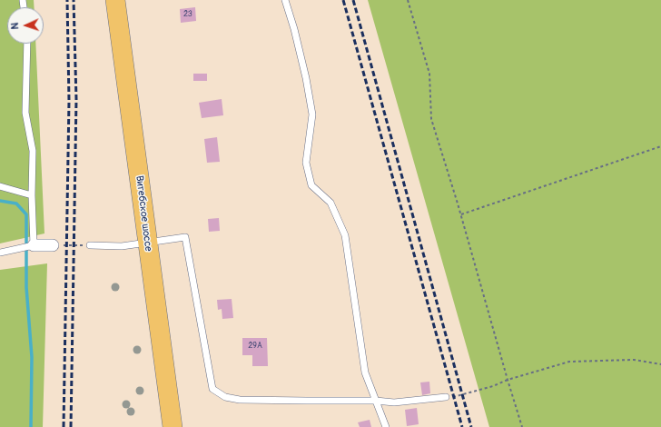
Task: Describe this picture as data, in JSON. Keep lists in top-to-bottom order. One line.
{"streets":{"main road":["Витебское шоссе"]},"house_numbers":["23","29А"],"north":"left"}
